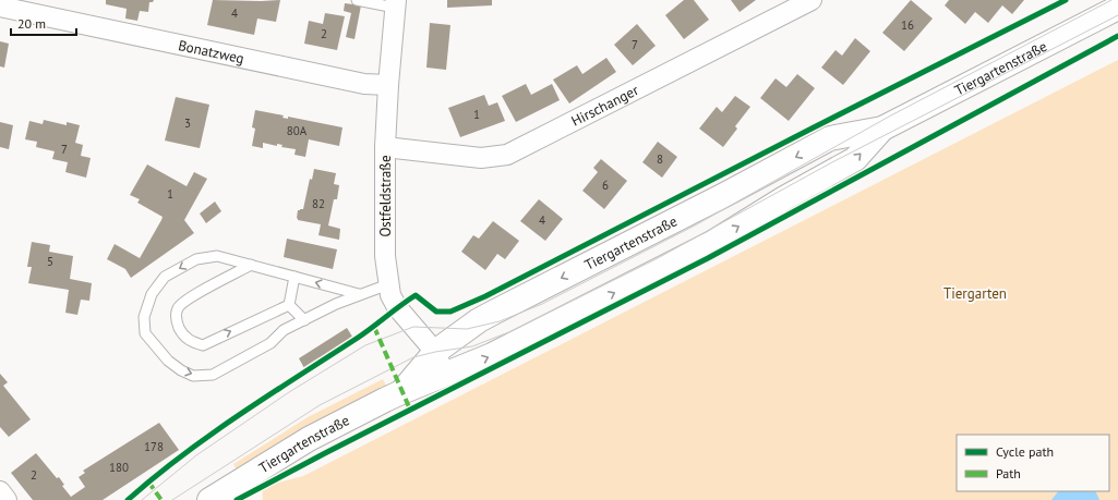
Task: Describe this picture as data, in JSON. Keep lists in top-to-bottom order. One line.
{"streets":{"main road":["Tiergartenstraße"],"street":["Bonatzweg","Hirschanger","Ostfeldstraße"]},"crossings":[["Bonatzweg","Ostfeldstraße"],["Tiergartenstraße","Ostfeldstraße"],["Hirschanger","Ostfeldstraße"]],"parks":["Tiergarten"],"house_numbers":["4","16","2","7","1","3","80A","7","8","6","1","82","4","5","178","180","2"],"legend":["Cycle path","Path"],"scale_bar":"20 m"}
